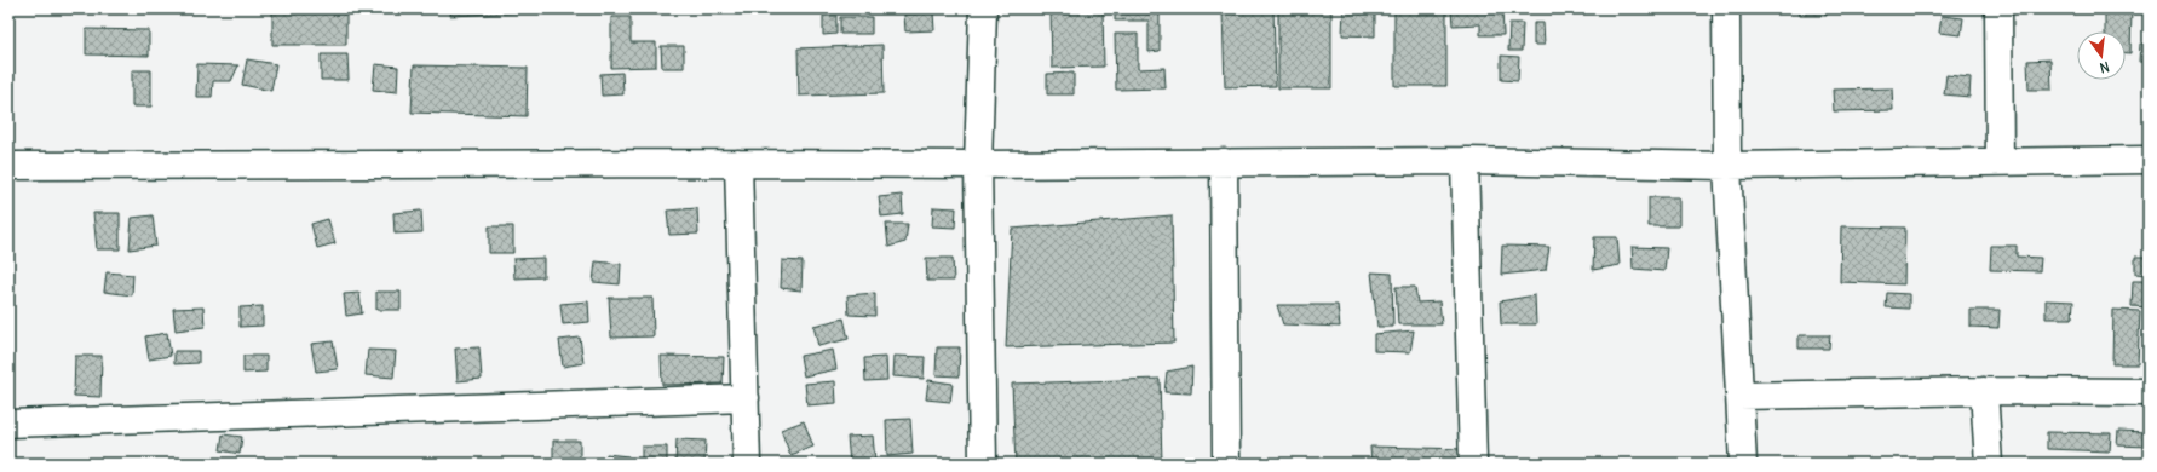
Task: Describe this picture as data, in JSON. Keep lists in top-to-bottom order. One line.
{"north":"bottom"}
